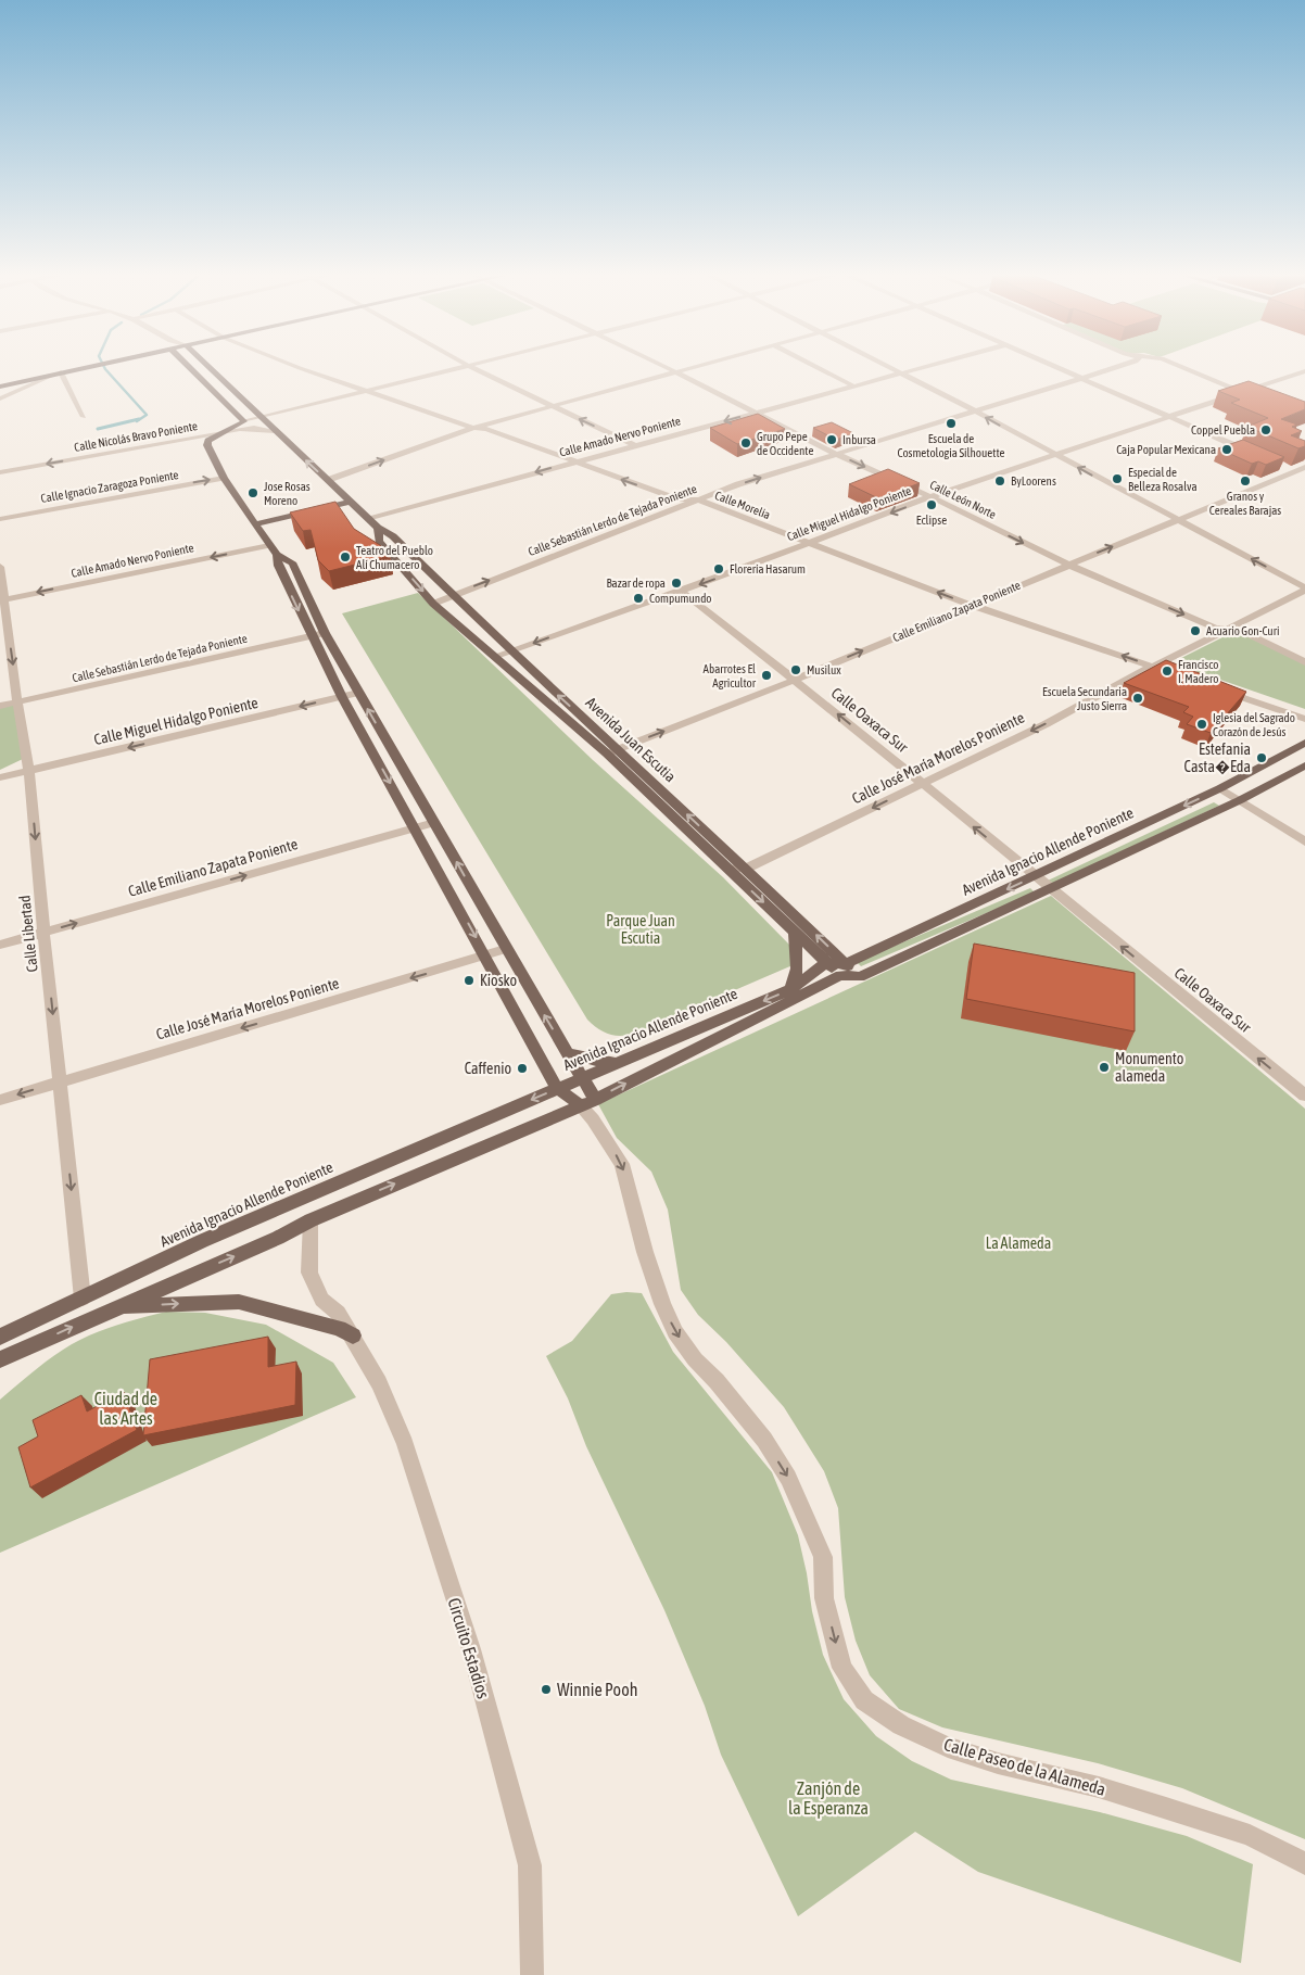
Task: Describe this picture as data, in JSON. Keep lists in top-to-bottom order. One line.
{"streets":{"main road":["Avenida Juan Escutia","Avenida Ignacio Allende Poniente"],"street":["Calle Nicolás Bravo Poniente","Calle Amado Nervo Poniente","Calle Ignacio Zaragoza Poniente","Calle León Norte","Calle Morelia","Calle Miguel Hidalgo Poniente","Calle Sebastián Lerdo de Tejada Poniente","Calle Emiliano Zapata Poniente","Calle Oaxaca Sur","Calle José María Morelos Poniente","Calle Libertad","Circuito Estadios","Calle Paseo de la Alameda"]},"crossings":[["Calle Nicolás Bravo Poniente","Avenida Juan Escutia"],["Calle Amado Nervo Poniente","Calle León Norte"],["Calle Amado Nervo Poniente","Calle Morelia"],["Calle Amado Nervo Poniente","Avenida Juan Escutia"],["Calle Amado Nervo Poniente","Calle Libertad"],["Calle León Norte","Calle Miguel Hidalgo Poniente"],["Calle León Norte","Calle Sebastián Lerdo de Tejada Poniente"],["Calle León Norte","Calle Emiliano Zapata Poniente"],["Calle León Norte","Calle José María Morelos Poniente"],["Calle Morelia","Calle Miguel Hidalgo Poniente"],["Calle Morelia","Calle Sebastián Lerdo de Tejada Poniente"],["Calle Morelia","Calle Emiliano Zapata Poniente"],["Calle Morelia","Calle José María Morelos Poniente"],["Calle Miguel Hidalgo Poniente","Calle Oaxaca Sur"],["Calle Miguel Hidalgo Poniente","Avenida Juan Escutia"],["Calle Miguel Hidalgo Poniente","Calle Libertad"],["Calle Sebastián Lerdo de Tejada Poniente","Avenida Juan Escutia"],["Calle Sebastián Lerdo de Tejada Poniente","Calle Libertad"],["Calle Emiliano Zapata Poniente","Calle Oaxaca Sur"],["Calle Emiliano Zapata Poniente","Avenida Juan Escutia"],["Calle Emiliano Zapata Poniente","Calle Libertad"],["Calle Oaxaca Sur","Calle José María Morelos Poniente"],["Calle Oaxaca Sur","Avenida Ignacio Allende Poniente"],["Avenida Juan Escutia","Calle José María Morelos Poniente"],["Avenida Juan Escutia","Avenida Ignacio Allende Poniente"],["Calle José María Morelos Poniente","Calle Libertad"],["Avenida Ignacio Allende Poniente","Calle Libertad"],["Avenida Ignacio Allende Poniente","Circuito Estadios"],["Avenida Ignacio Allende Poniente","Calle Paseo de la Alameda"]],"one_way":["Calle Nicolás Bravo Poniente","Calle Ignacio Zaragoza Poniente","Calle Morelia","Calle Miguel Hidalgo Poniente","Calle Sebastián Lerdo de Tejada Poniente","Calle Emiliano Zapata Poniente","Calle Oaxaca Sur","Calle José María Morelos Poniente","Calle Libertad","Calle Paseo de la Alameda"],"parks":["Parque Juan Escutia","La Alameda","Ciudad de las Artes","Zanjón de la Esperanza"],"places":["Escuela de Cosmetologia Silhouette","Coppel Puebla","Inbursa","Grupo Pepe de Occidente","Caja Popular Mexicana","Especial de Belleza Rosalva","ByLoorens","Granos y Cereales Barajas","Jose Rosas Moreno","Eclipse","Teatro del Pueblo Alí Chumacero","Florería Hasarum","Bazar de ropa","Compumundo","Acuario Gon-Curi","Musilux","Francisco I. Madero","Abarrotes El Agricultor","Escuela Secundaria Justo Sierra","Iglesia del Sagrado Corazón de Jesús","Estefania Casta�Eda","Kiosko","Monumento alameda","Caffenio","Winnie Pooh"]}
